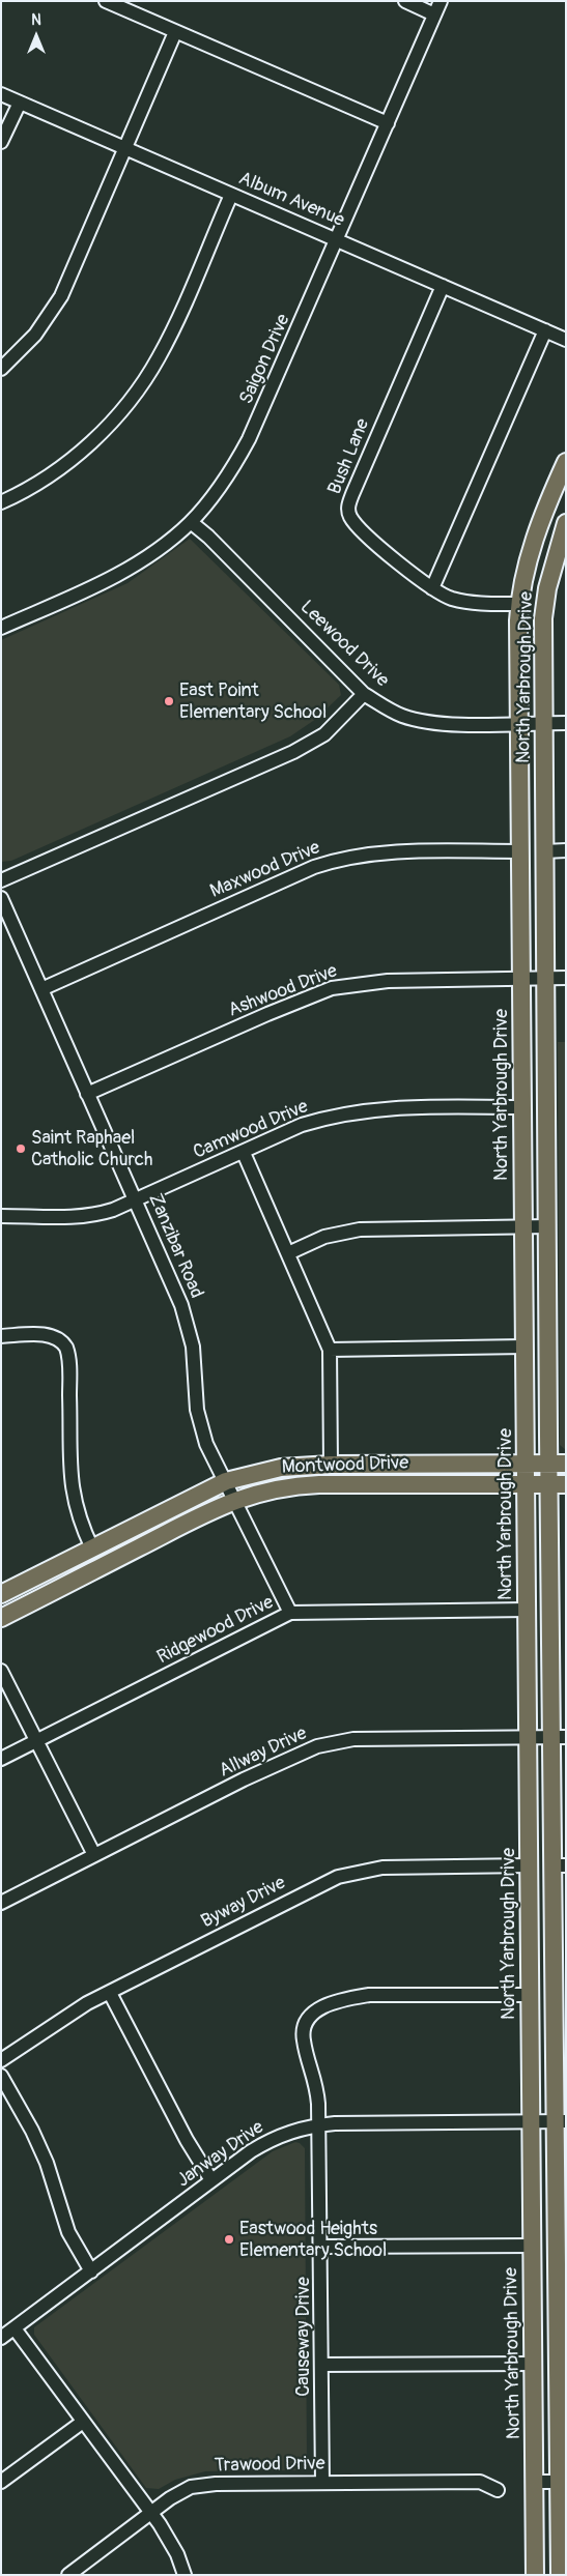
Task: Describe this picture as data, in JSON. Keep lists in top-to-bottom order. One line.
{"streets":{"main road":["North Yarbrough Drive","Montwood Drive"],"street":["Album Avenue","Saigon Drive","Bush Lane","Leewood Drive","Maxwood Drive","Ashwood Drive","Camwood Drive","Zanzibar Road","Ridgewood Drive","Allway Drive","Byway Drive","Janway Drive","Causeway Drive","Trawood Drive"]},"crossings":[["Album Avenue","Saigon Drive"],["Album Avenue","Bush Lane"],["Saigon Drive","Leewood Drive"],["Bush Lane","North Yarbrough Drive"],["Leewood Drive","North Yarbrough Drive"],["North Yarbrough Drive","Maxwood Drive"],["North Yarbrough Drive","Ashwood Drive"],["North Yarbrough Drive","Camwood Drive"],["North Yarbrough Drive","Montwood Drive"],["North Yarbrough Drive","Ridgewood Drive"],["North Yarbrough Drive","Allway Drive"],["North Yarbrough Drive","Byway Drive"],["North Yarbrough Drive","Janway Drive"],["North Yarbrough Drive","Causeway Drive"],["Maxwood Drive","Zanzibar Road"],["Ashwood Drive","Zanzibar Road"],["Camwood Drive","Zanzibar Road"],["Zanzibar Road","Montwood Drive"],["Zanzibar Road","Ridgewood Drive"],["Janway Drive","Causeway Drive"],["Causeway Drive","Trawood Drive"]],"places":["East Point Elementary School","Saint Raphael Catholic Church","Eastwood Heights Elementary School"],"north":"top"}
